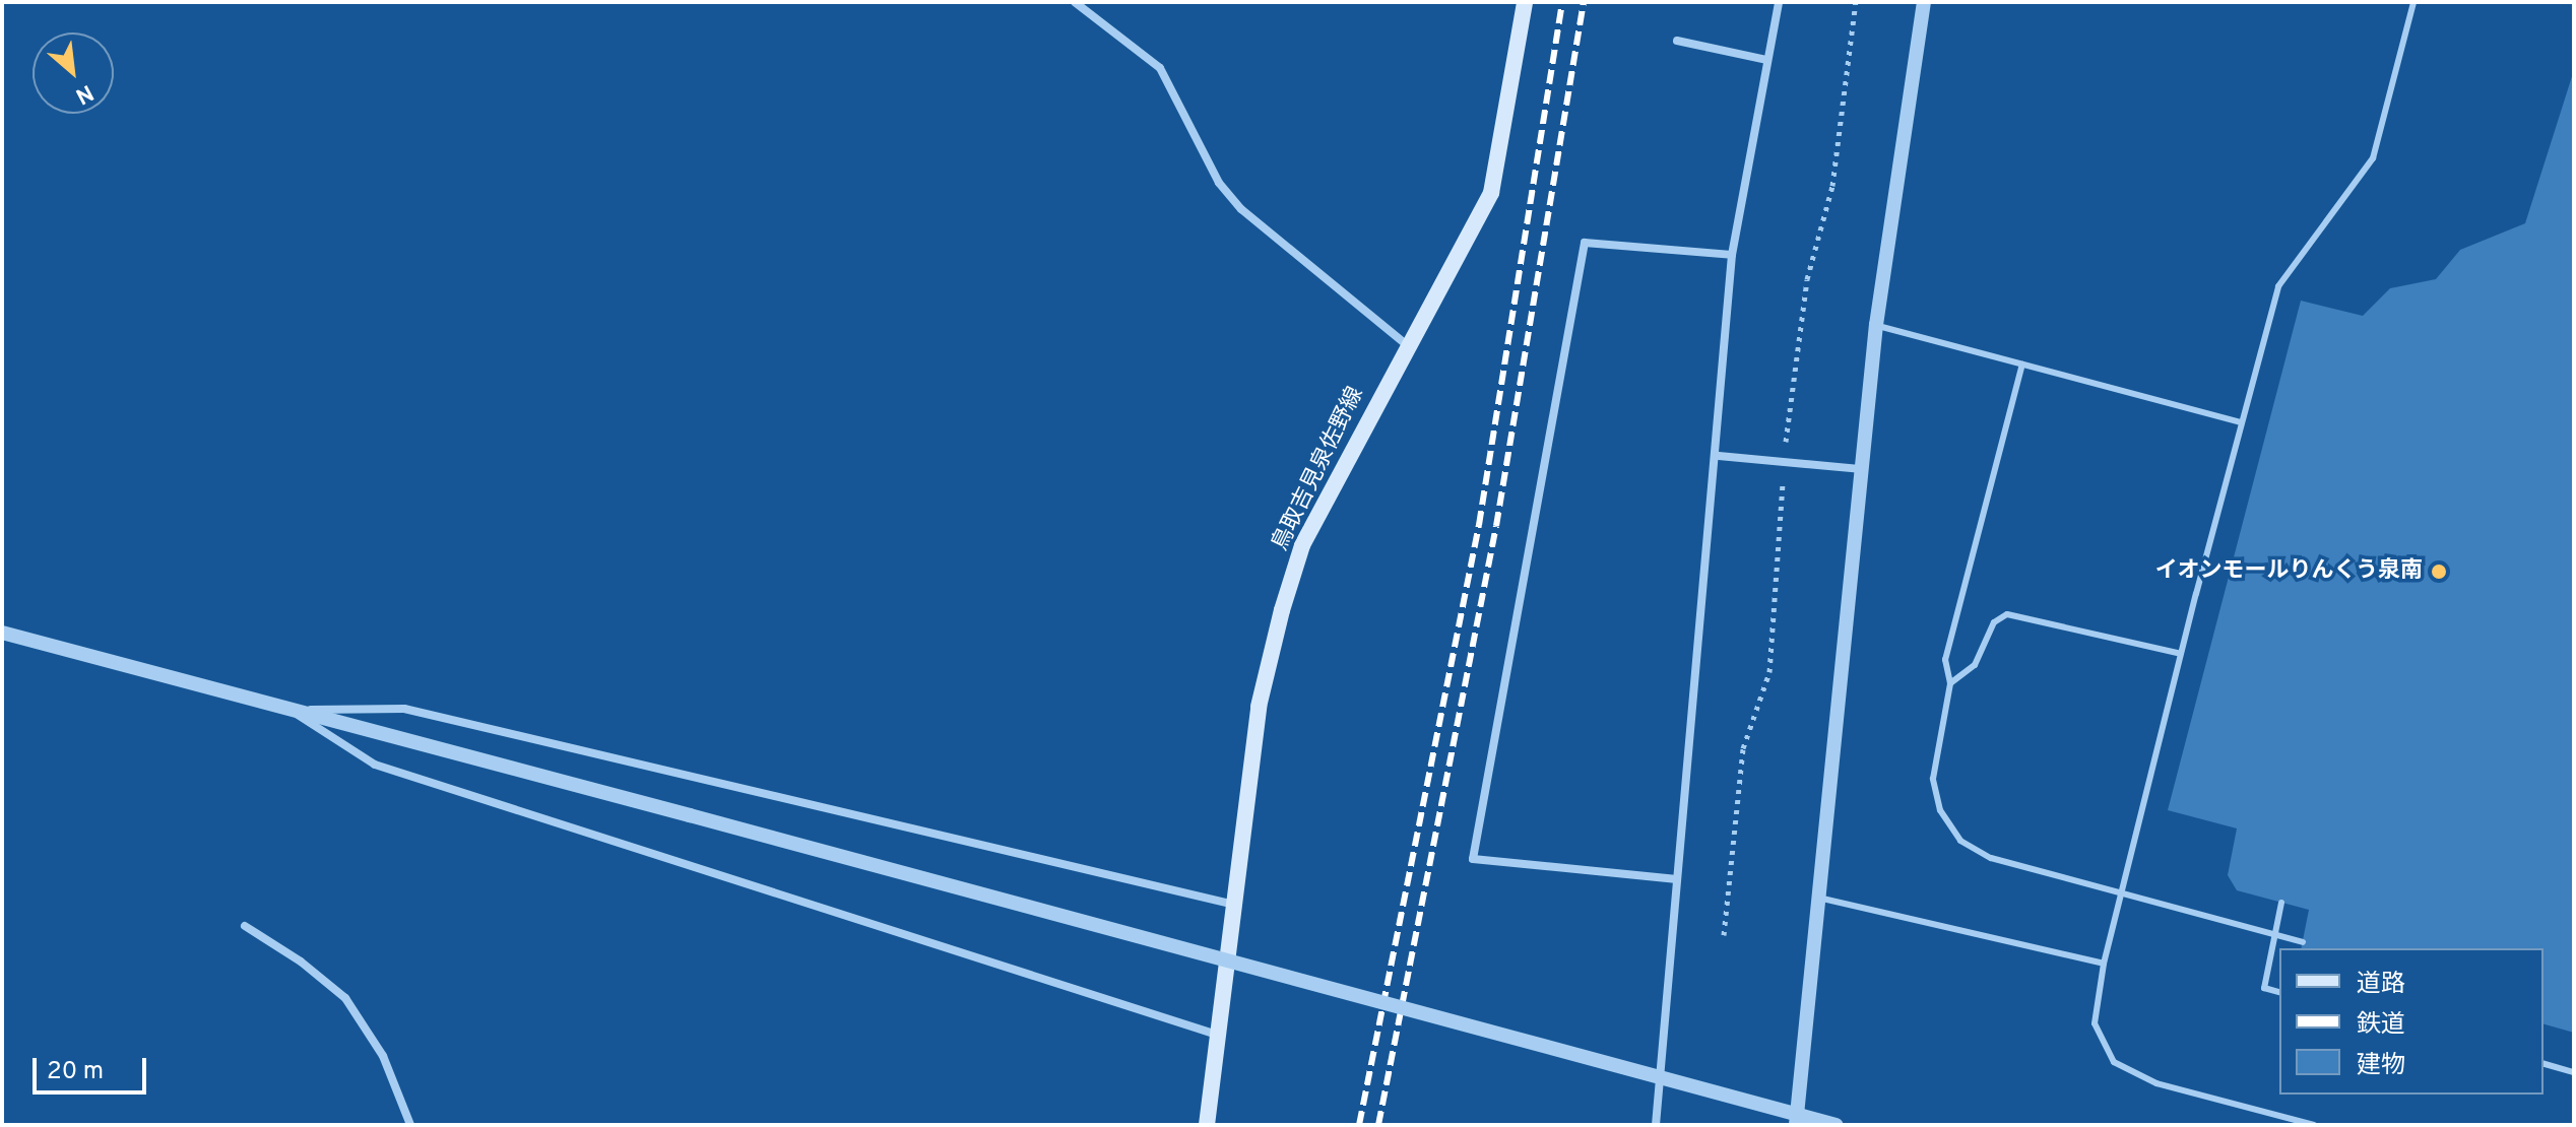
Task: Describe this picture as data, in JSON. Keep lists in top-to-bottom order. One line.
{"streets":{"main road":["鳥取吉見泉佐野線"]},"places":["イオンモールりんくう泉南"],"legend":["道路","鉄道","建物"],"scale_bar":"20 m","north":"bottom right"}
